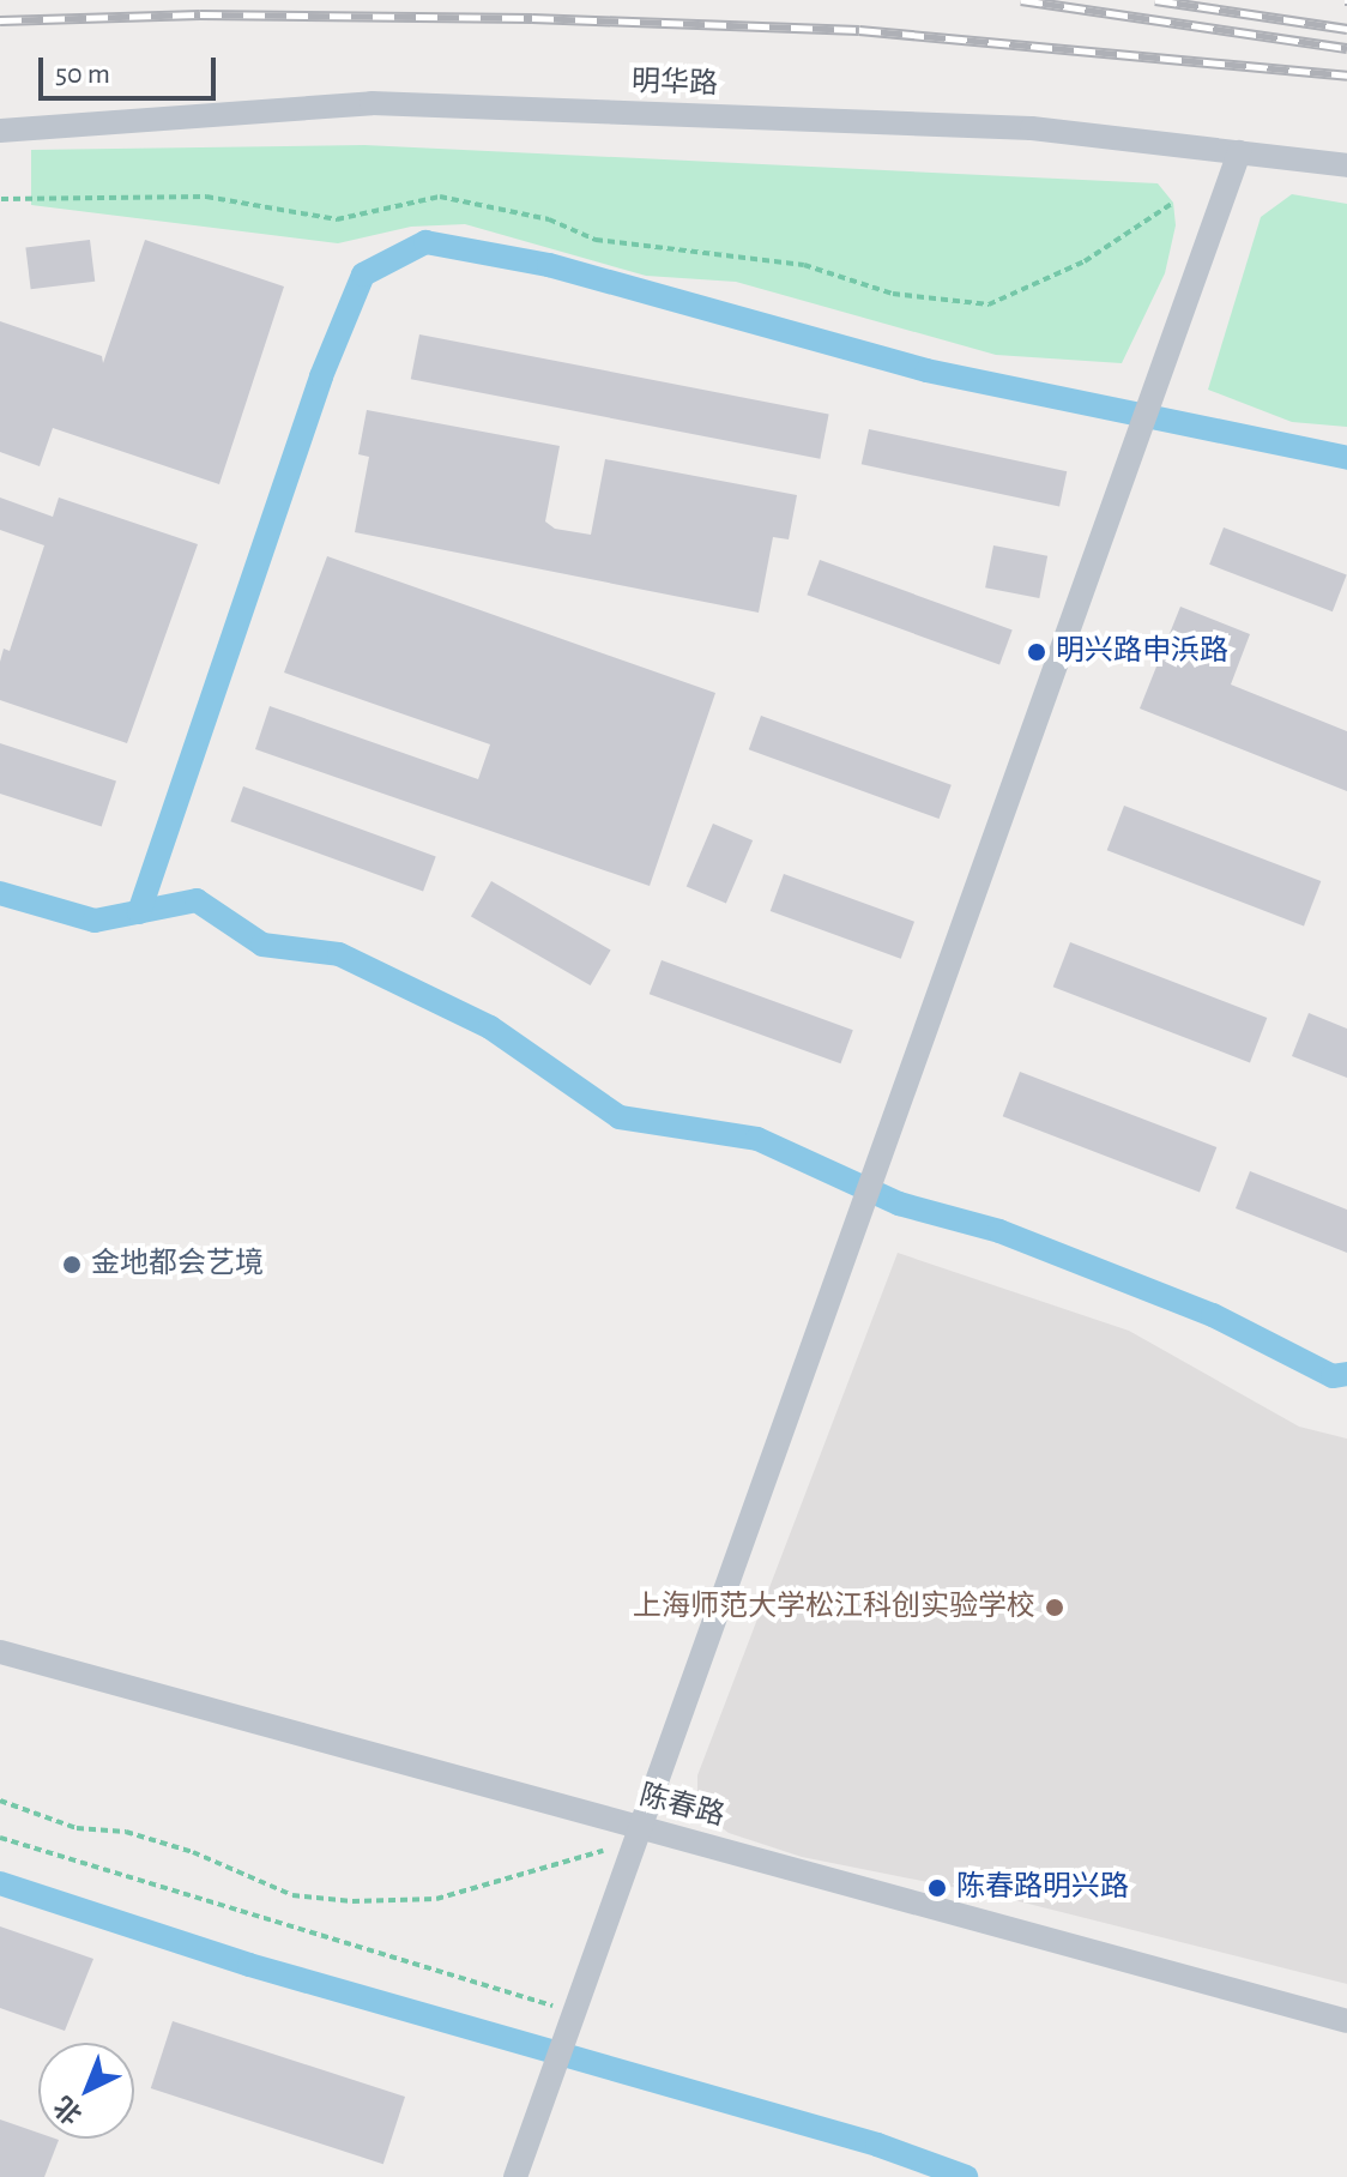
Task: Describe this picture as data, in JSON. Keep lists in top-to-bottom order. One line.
{"streets":{"street":["明华路","陈春路"]},"places":["明兴路申浜路","金地都会艺境","上海师范大学松江科创实验学校","陈春路明兴路"],"scale_bar":"50 m","north":"bottom left"}
